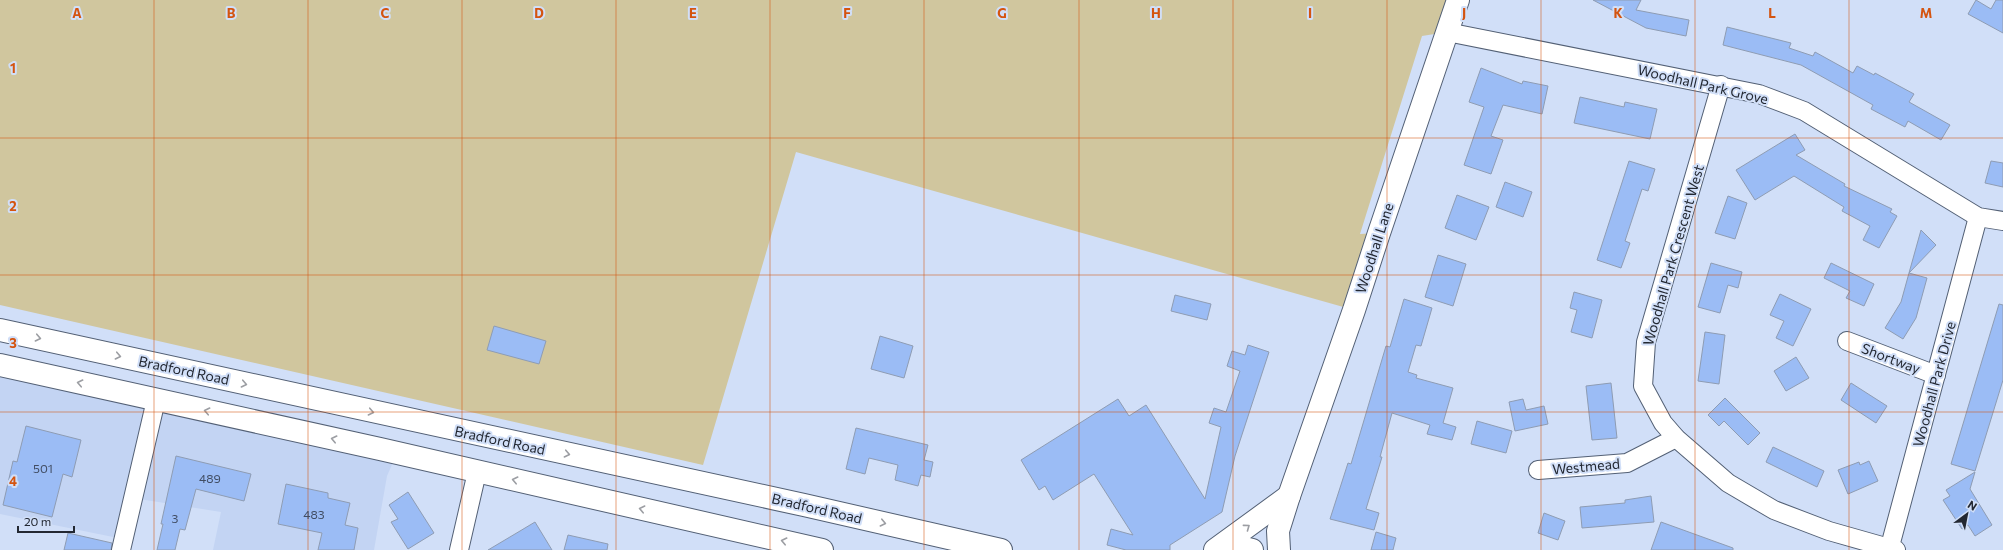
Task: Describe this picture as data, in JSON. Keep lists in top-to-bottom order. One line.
{"streets":{"main road":["Woodhall Lane","Bradford Road"],"street":["Woodhall Park Grove","Woodhall Park Crescent West","Shortway","Woodhall Park Drive","Westmead"]},"crossings":[["Woodhall Park Grove","Woodhall Lane"],["Woodhall Park Grove","Woodhall Park Crescent West"],["Woodhall Park Grove","Woodhall Park Drive"],["Woodhall Park Crescent West","Woodhall Park Drive"],["Woodhall Park Crescent West","Westmead"],["Shortway","Woodhall Park Drive"]],"house_numbers":["501","489","483","3"],"scale_bar":"20 m","north":"top right","grid":{"columns":["A","B","C","D","E","F","G","H","I","J","K","L","M"],"rows":["1","2","3","4"]}}
